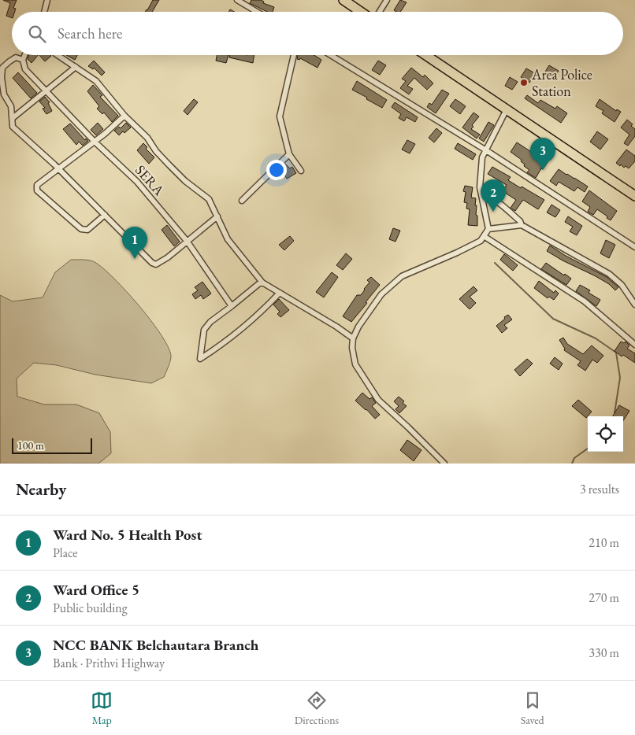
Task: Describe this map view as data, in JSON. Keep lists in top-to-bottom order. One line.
{"streets":{"street":["SERA"]},"places":["Area Police Station"],"scale_bar":"100 m","page":{"search":"Search here","pins":["3","2","1"],"scale":"100 m","heading":["Nearby","3 results"],"list":[{"mark":"1","name":"Ward No. 5 Health Post","note":"Place","value":"210 m"},{"mark":"2","name":"Ward Office 5","note":"Public building","value":"270 m"},{"mark":"3","name":"NCC BANK Belchautara Branch","note":"Bank · Prithvi Highway","value":"330 m"}],"nav":["Map","Directions","Saved"]}}
